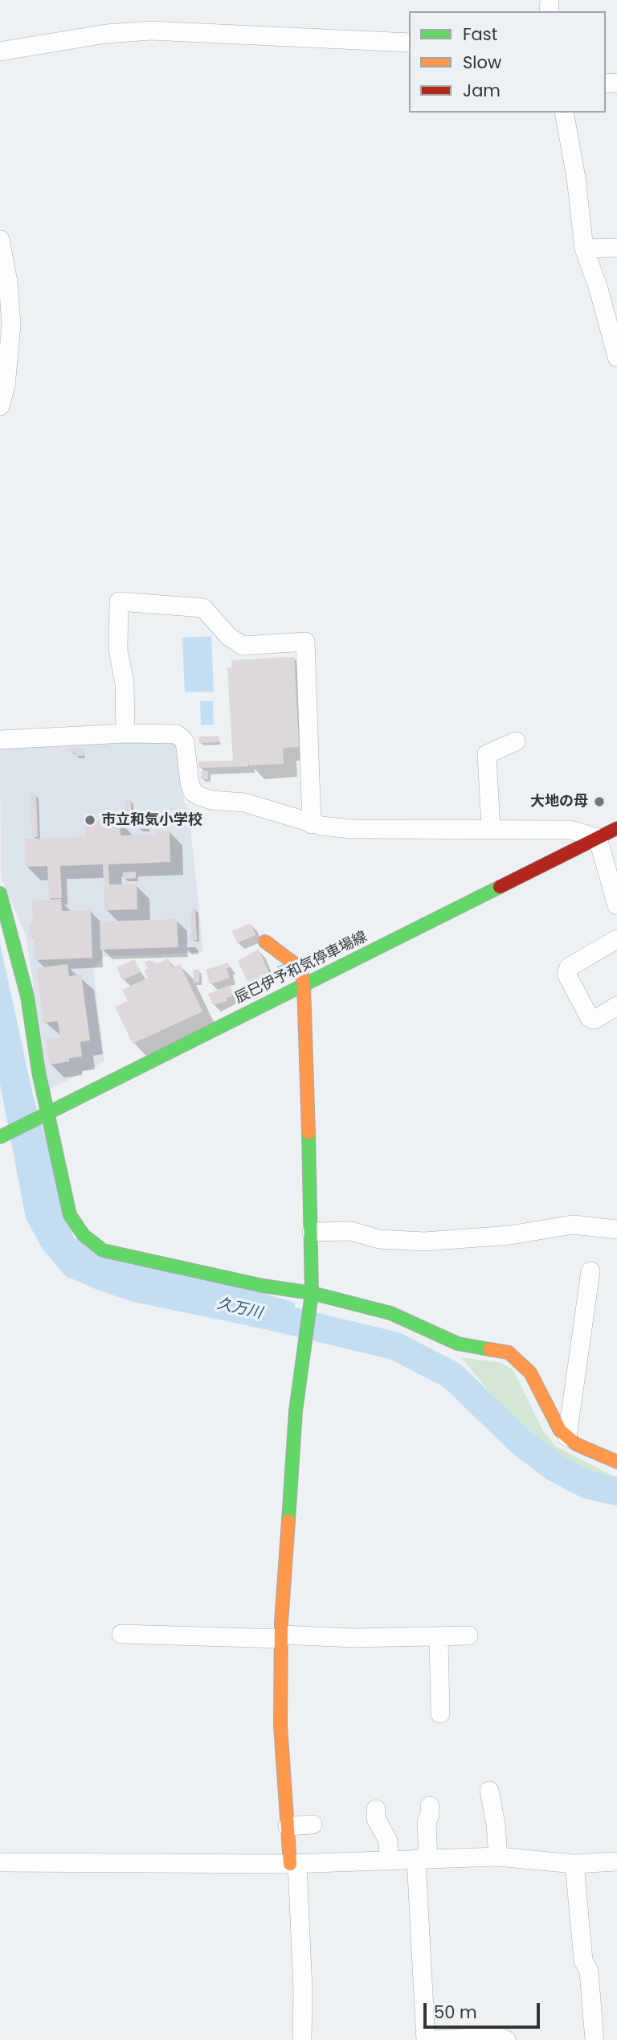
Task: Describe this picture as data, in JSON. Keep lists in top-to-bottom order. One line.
{"streets":{"street":["辰巳伊予和気停車場線"]},"water":["久万川"],"places":["大地の母","市立和気小学校"],"legend":["Fast","Slow","Jam"],"scale_bar":"50 m"}
